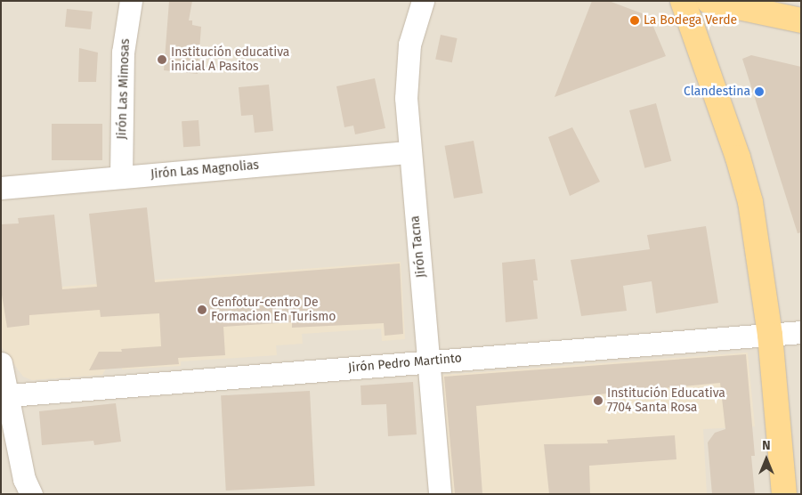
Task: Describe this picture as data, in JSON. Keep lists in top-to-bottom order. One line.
{"streets":{"street":["Jirón Las Mimosas","Jirón Las Magnolias","Jirón Tacna","Jirón Pedro Martinto"]},"crossings":[["Jirón Las Mimosas","Jirón Las Magnolias"],["Jirón Las Magnolias","Jirón Tacna"],["Jirón Tacna","Jirón Pedro Martinto"]],"places":["La Bodega Verde","Institución educativa inicial A Pasitos","Clandestina","Cenfotur-centro De Formacion En Turismo","Institución Educativa 7704 Santa Rosa"],"north":"top"}
